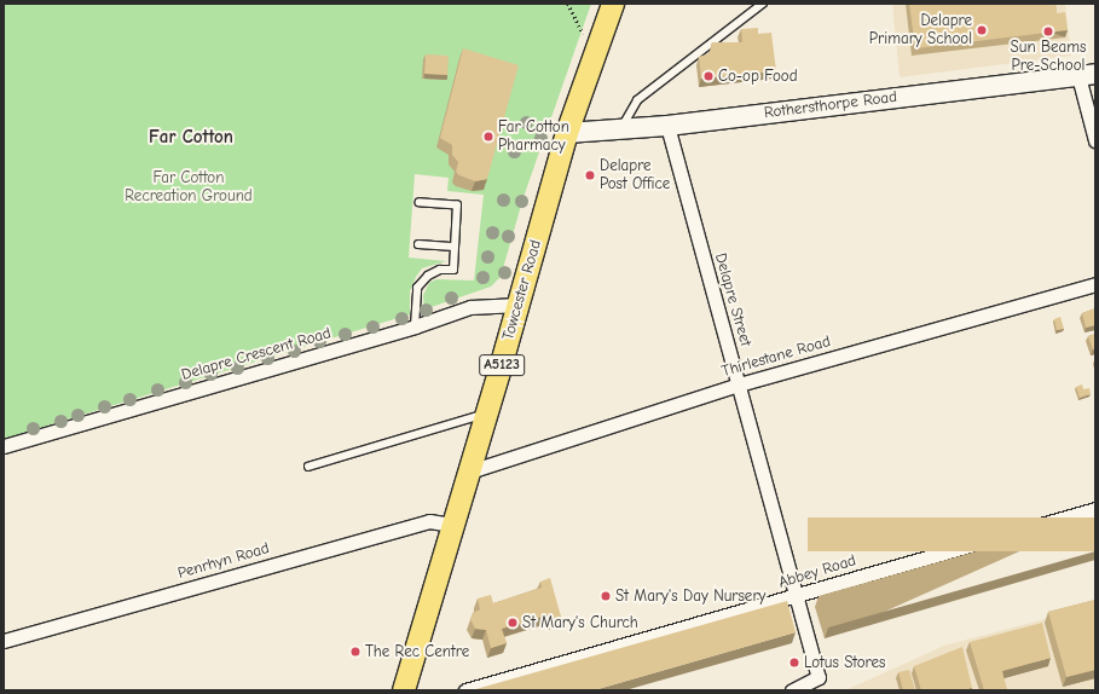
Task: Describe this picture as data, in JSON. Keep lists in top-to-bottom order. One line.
{"streets":{"main road":["Towcester Road","A5123"],"street":["Rothersthorpe Road","Delapre Street","Delapre Crescent Road","Thirlestane Road","Penrhyn Road","Abbey Road"]},"crossings":[["Rothersthorpe Road","Towcester Road"],["Rothersthorpe Road","Delapre Street"],["Towcester Road","Delapre Crescent Road"],["Towcester Road","Thirlestane Road"],["Towcester Road","Penrhyn Road"],["Delapre Street","Thirlestane Road"],["Delapre Street","Abbey Road"]],"districts":["Far Cotton"],"parks":["Far Cotton Recreation Ground"],"places":["Delapre Primary School","Sun Beams Pre-School","Co-op Food","Far Cotton Pharmacy","Delapre Post Office","St Mary's Day Nursery","St Mary's Church","The Rec Centre","Lotus Stores"]}
